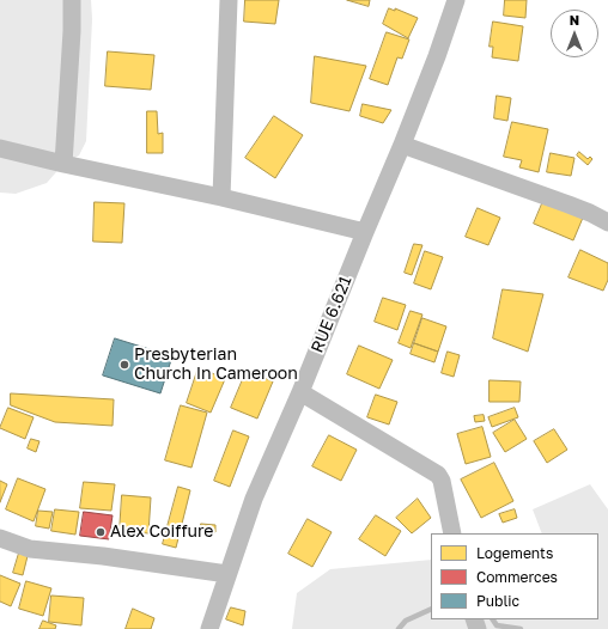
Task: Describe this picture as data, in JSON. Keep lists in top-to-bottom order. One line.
{"streets":{"street":["RUE 6.621"]},"places":["Presbyterian Church In Cameroon","Alex Coiffure"],"legend":["Logements","Commerces","Public"],"north":"top"}
